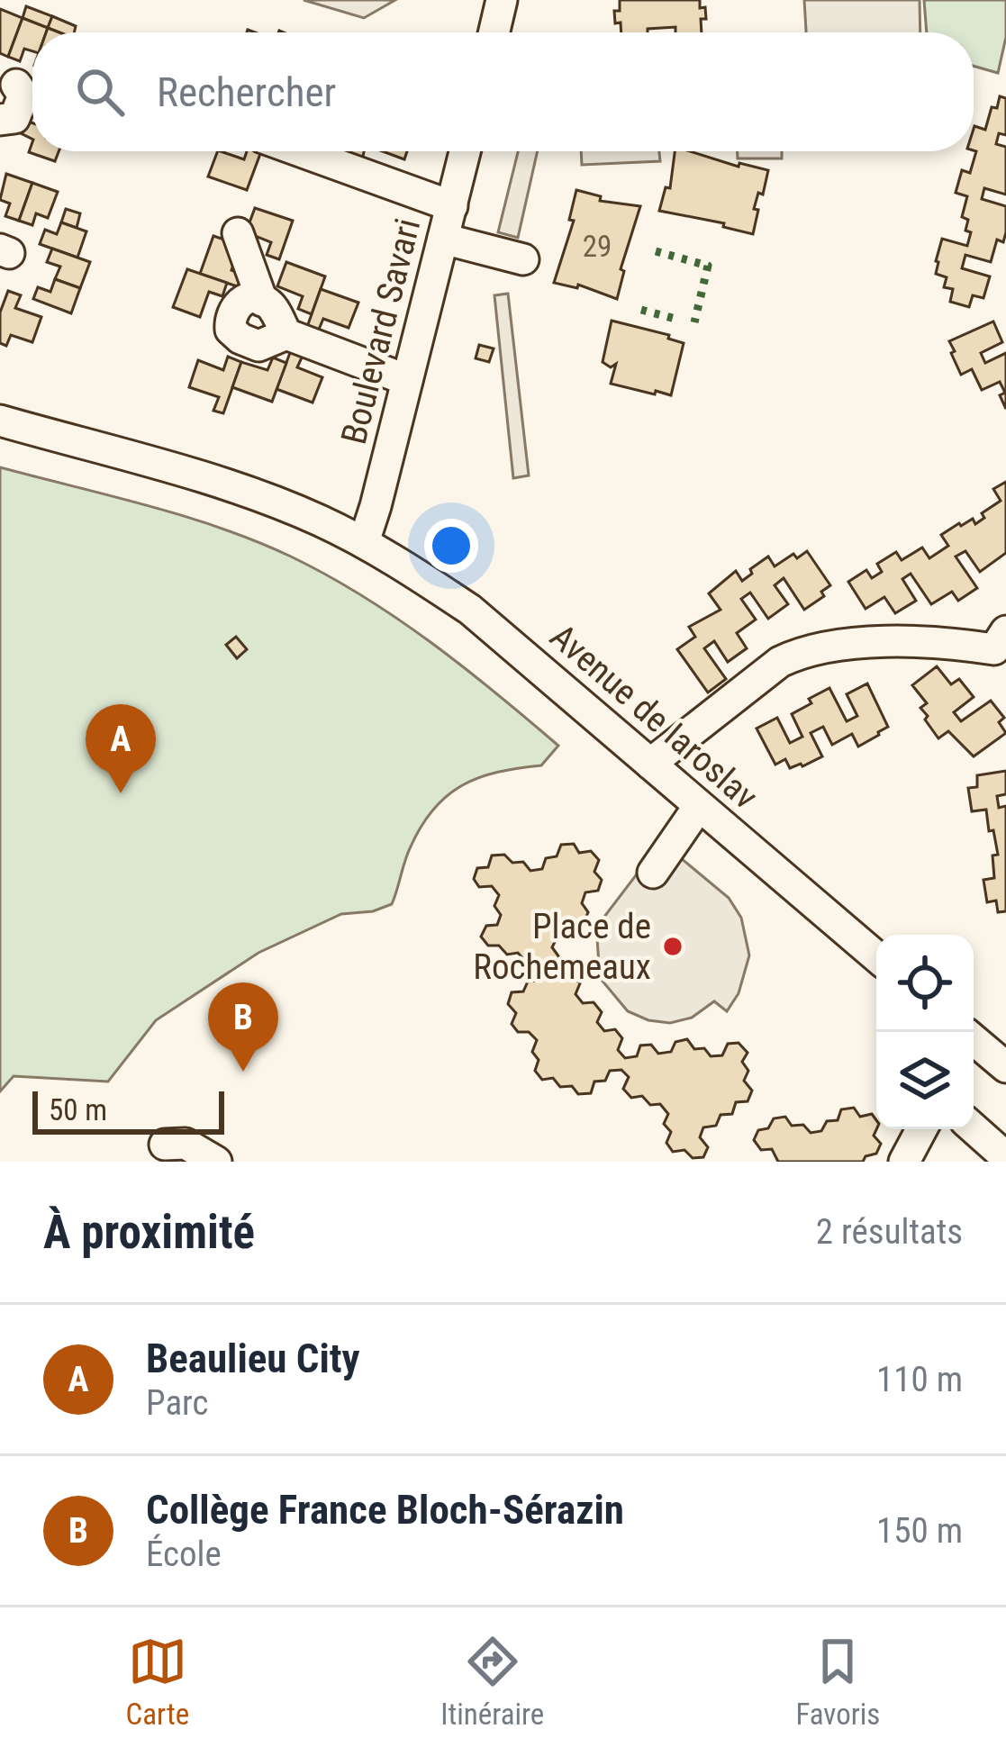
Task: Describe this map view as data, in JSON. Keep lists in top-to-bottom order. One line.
{"streets":{"street":["Boulevard Savari","Avenue de Iaroslav"]},"crossings":[["Boulevard Savari","Avenue de Iaroslav"]],"places":["Place de Rochemeaux"],"house_numbers":["29"],"scale_bar":"50 m","page":{"search":"Rechercher","pins":["A","B"],"scale":"50 m","heading":["À proximité","2 résultats"],"list":[{"mark":"A","name":"Beaulieu City","note":"Parc","value":"110 m"},{"mark":"B","name":"Collège France Bloch-Sérazin","note":"École","value":"150 m"}],"nav":["Carte","Itinéraire","Favoris"]}}
